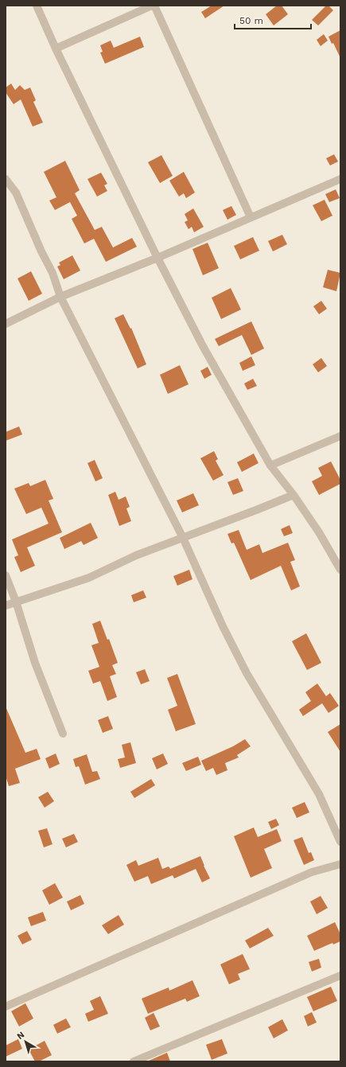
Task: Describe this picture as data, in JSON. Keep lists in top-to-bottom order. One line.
{"scale_bar":"50 m","north":"top left"}
